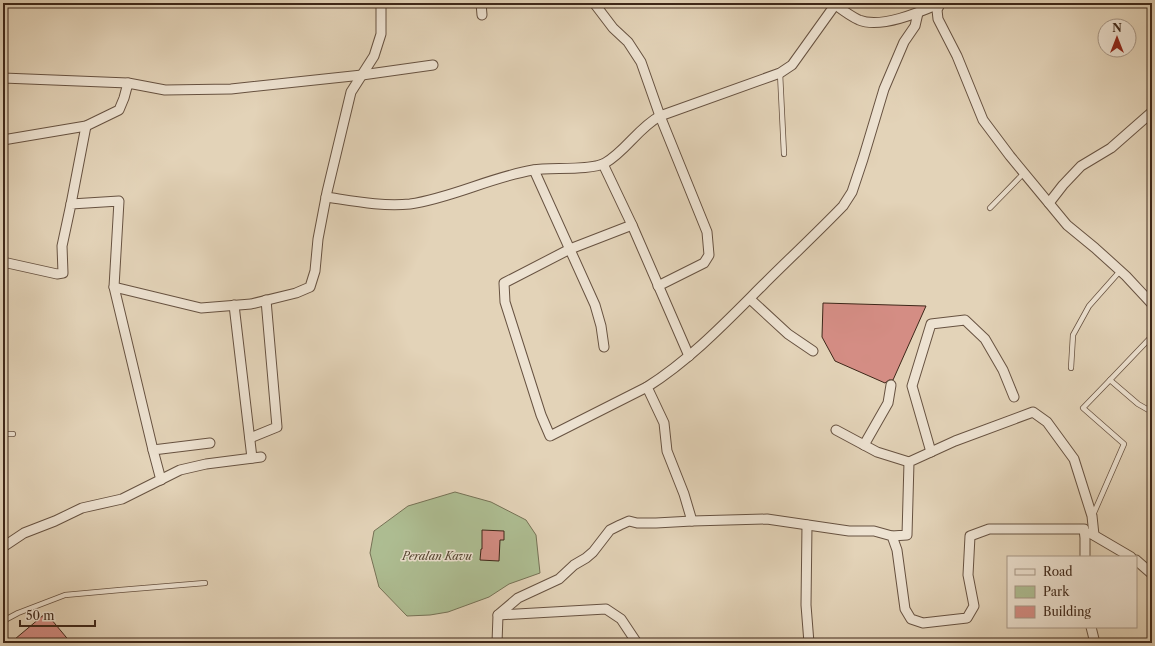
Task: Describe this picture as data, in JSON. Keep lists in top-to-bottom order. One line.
{"parks":["Peralan Kavu"],"legend":["Road","Park","Building"],"scale_bar":"50 m","north":"top"}
